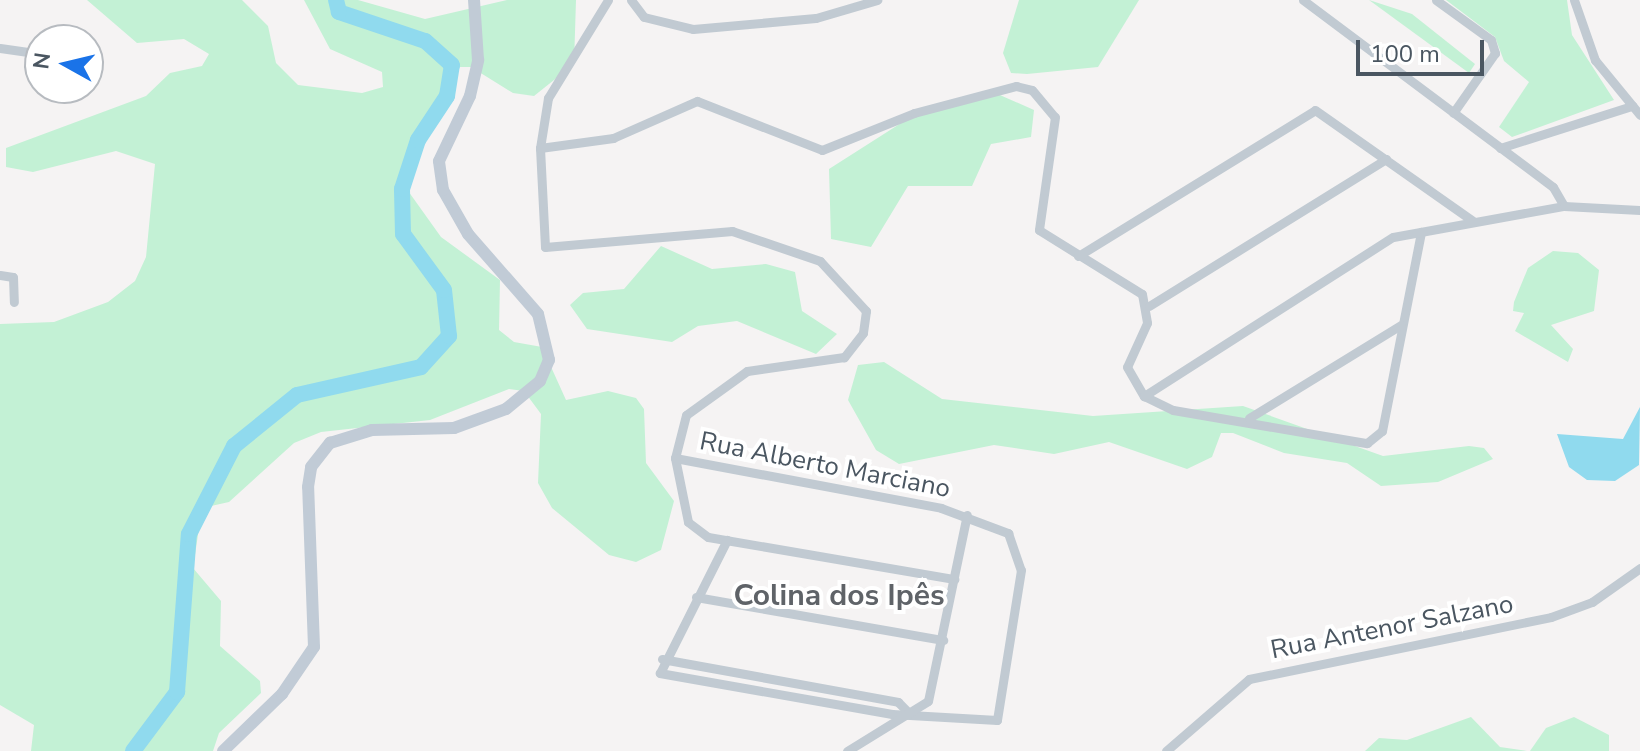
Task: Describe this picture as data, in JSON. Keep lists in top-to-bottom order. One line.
{"streets":{"street":["Rua Alberto Marciano","Rua Antenor Salzano"]},"districts":["Colina dos Ipês"],"scale_bar":"100 m","north":"left"}
